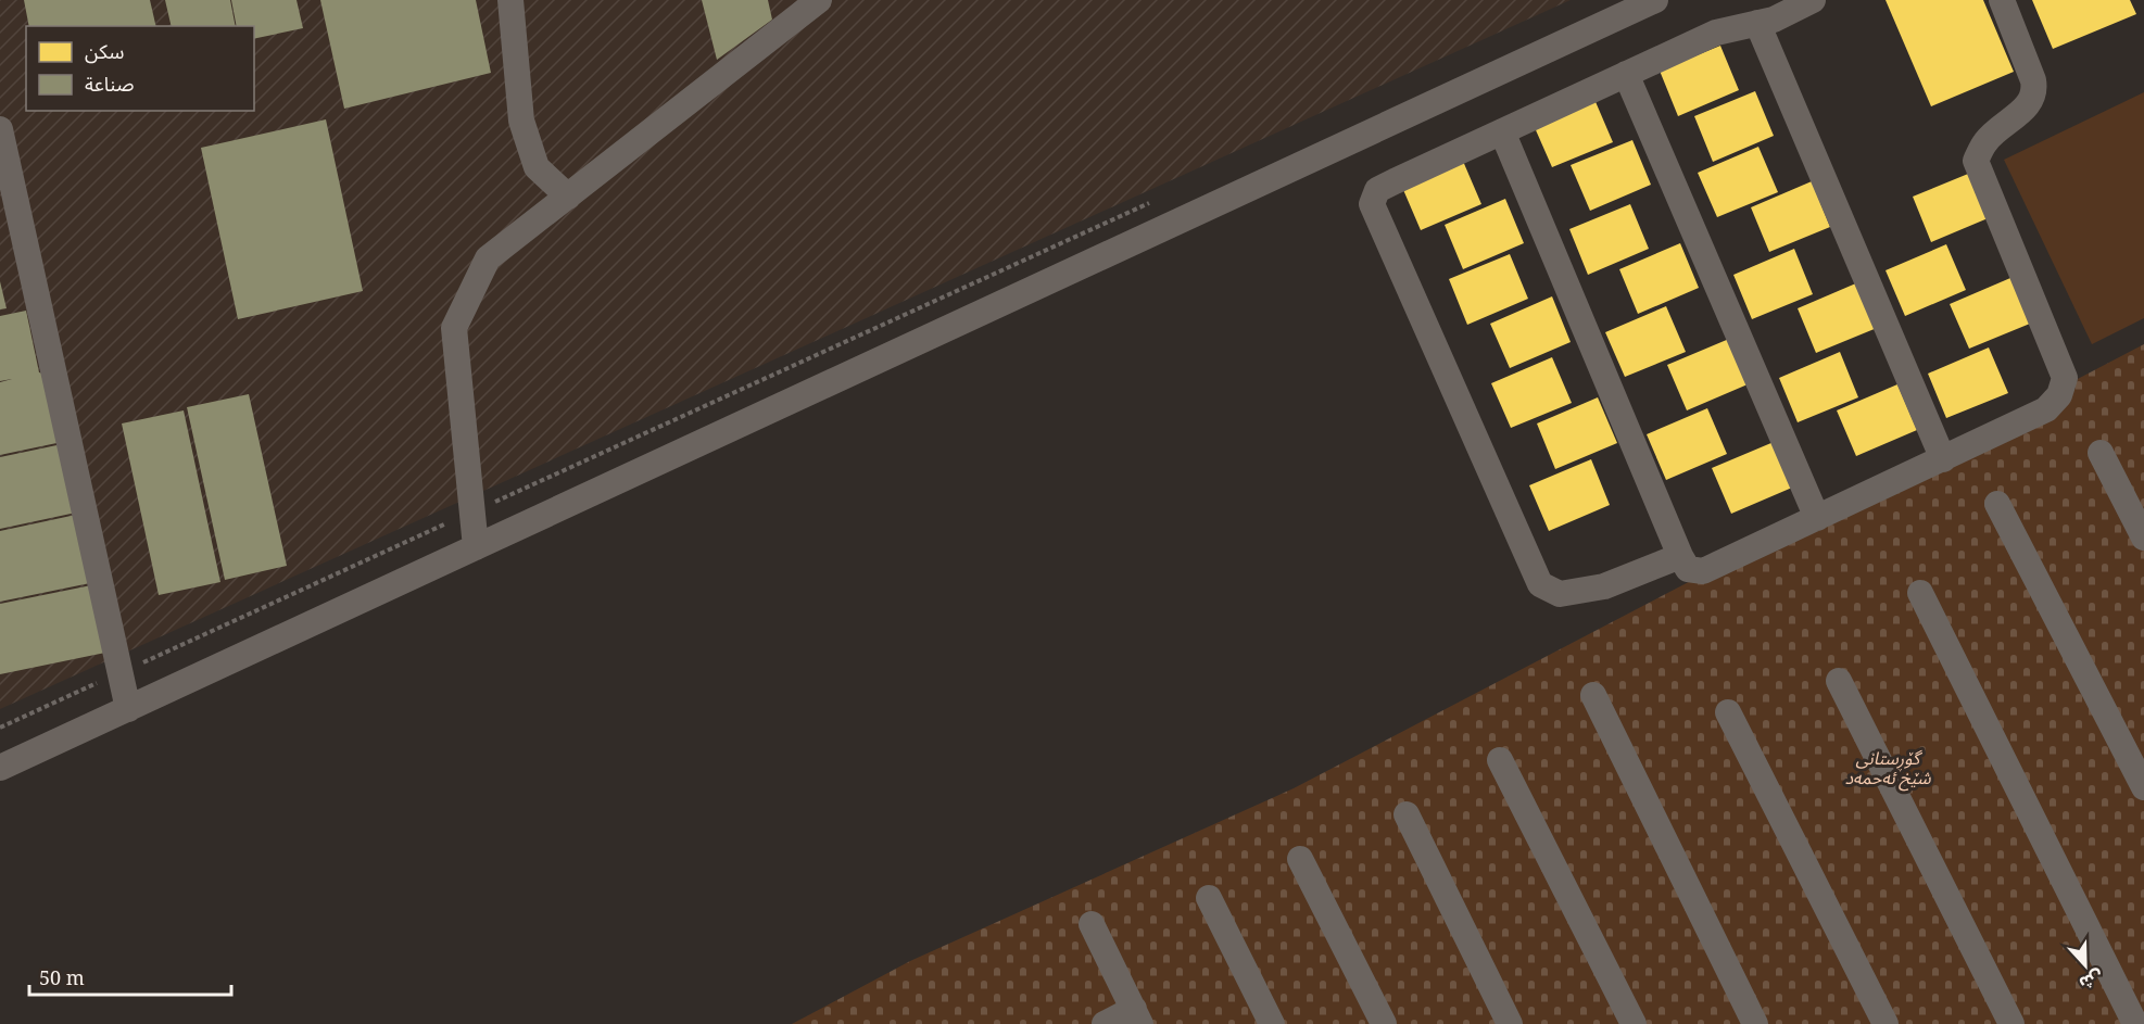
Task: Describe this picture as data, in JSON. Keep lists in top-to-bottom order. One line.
{"parks":["گۆڕستانی شێخ ئەحمەد"],"legend":["سكن","صناعة"],"scale_bar":"50 m","north":"bottom"}
